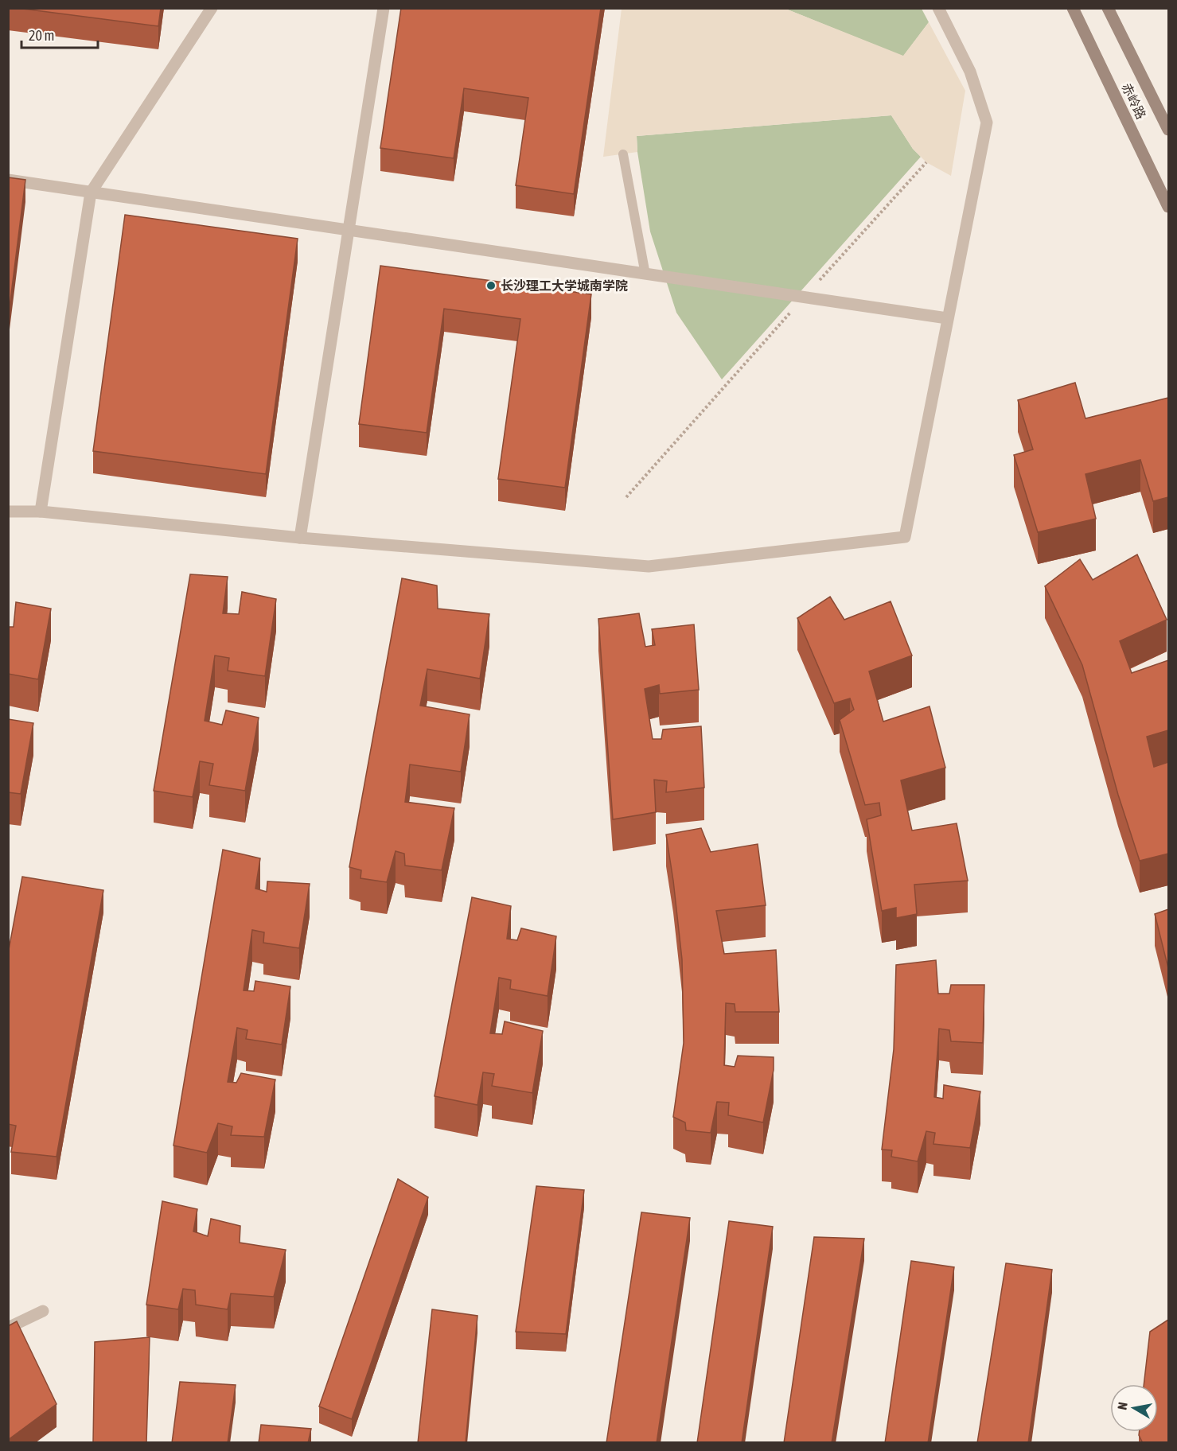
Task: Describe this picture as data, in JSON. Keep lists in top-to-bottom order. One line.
{"streets":{"main road":["赤岭路"]},"places":["长沙理工大学城南学院"],"scale_bar":"20 m","north":"left"}
